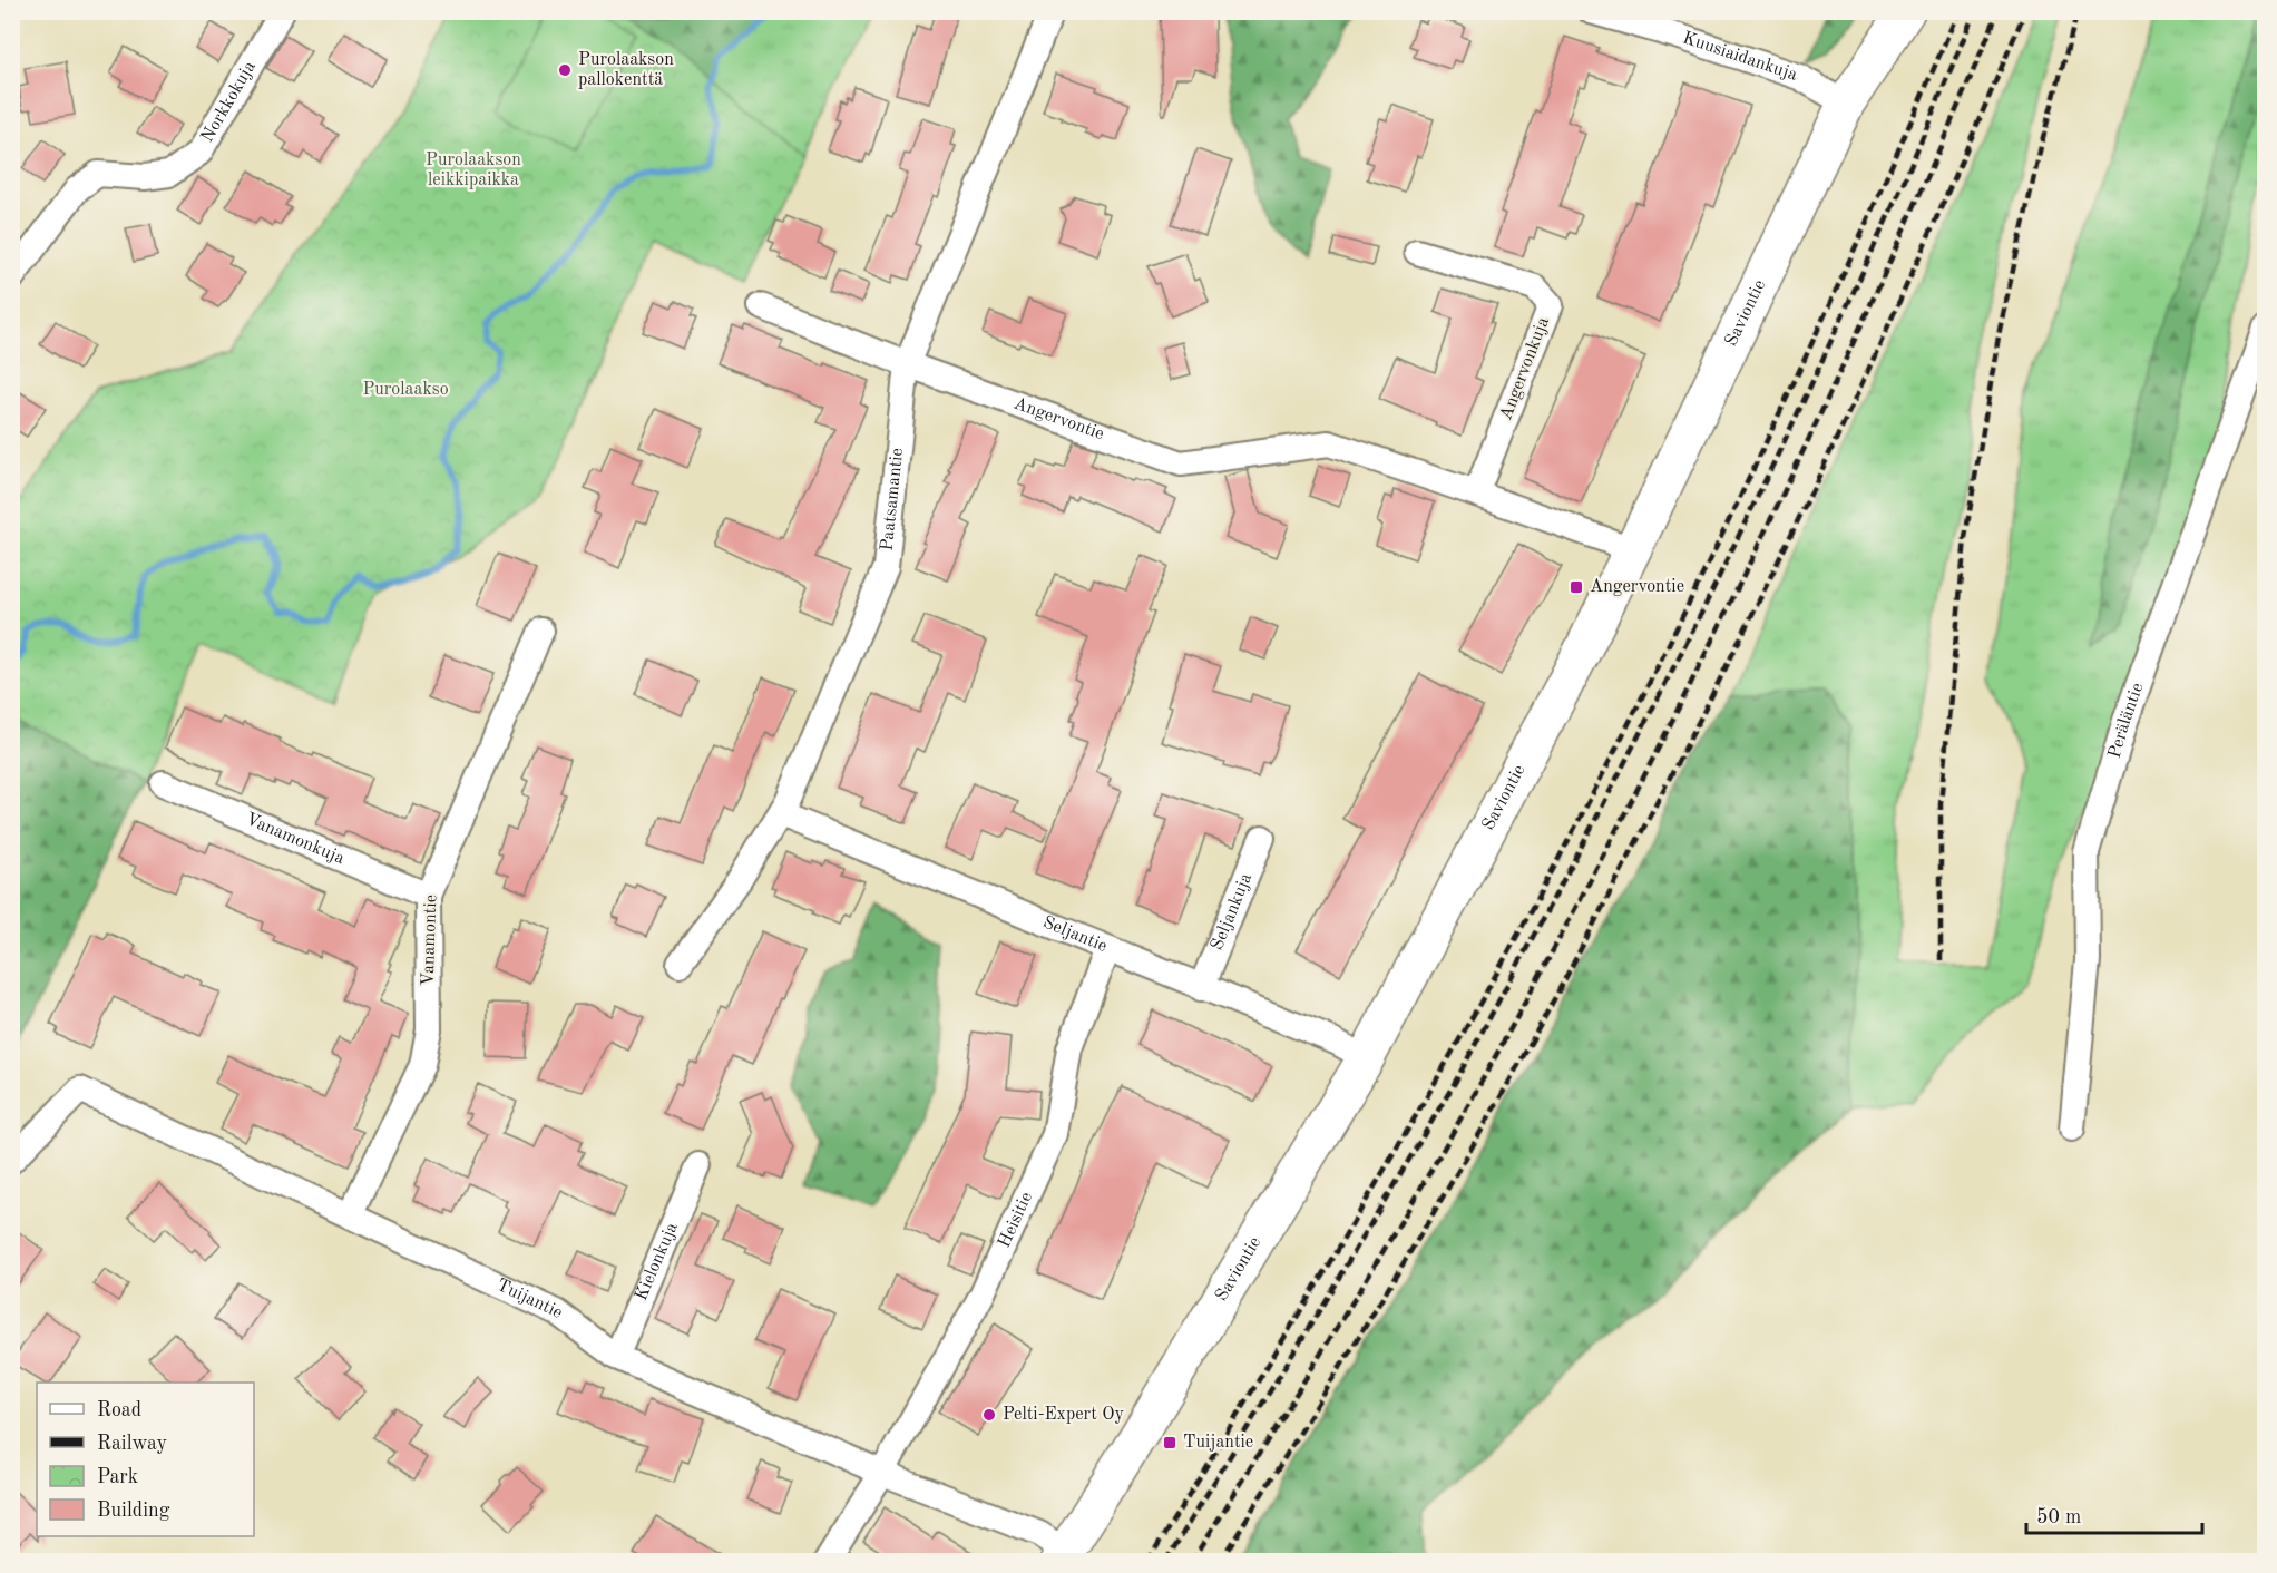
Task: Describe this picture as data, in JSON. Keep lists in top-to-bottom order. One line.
{"streets":{"main road":["Saviontie"],"street":["Kuusiaidankuja","Norkkokuja","Angervonkuja","Angervontie","Paatsamantie","Peräläntie","Vanamonkuja","Seljankuja","Seljantie","Vanamontie","Heisitie","Kielonkuja","Tuijantie"]},"crossings":[["Kuusiaidankuja","Saviontie"],["Saviontie","Angervontie"],["Saviontie","Seljantie"],["Saviontie","Tuijantie"],["Angervonkuja","Angervontie"],["Angervontie","Paatsamantie"],["Paatsamantie","Seljantie"],["Vanamonkuja","Vanamontie"],["Seljankuja","Seljantie"],["Seljantie","Heisitie"],["Vanamontie","Tuijantie"],["Heisitie","Tuijantie"],["Kielonkuja","Tuijantie"]],"parks":["Purolaakson leikkipaikka","Purolaakso"],"places":{"other":["Purolaakson pallokenttä","Pelti-Expert Oy"],"transit":["Angervontie","Tuijantie"]},"legend":["Road","Railway","Park","Building"],"scale_bar":"50 m"}
